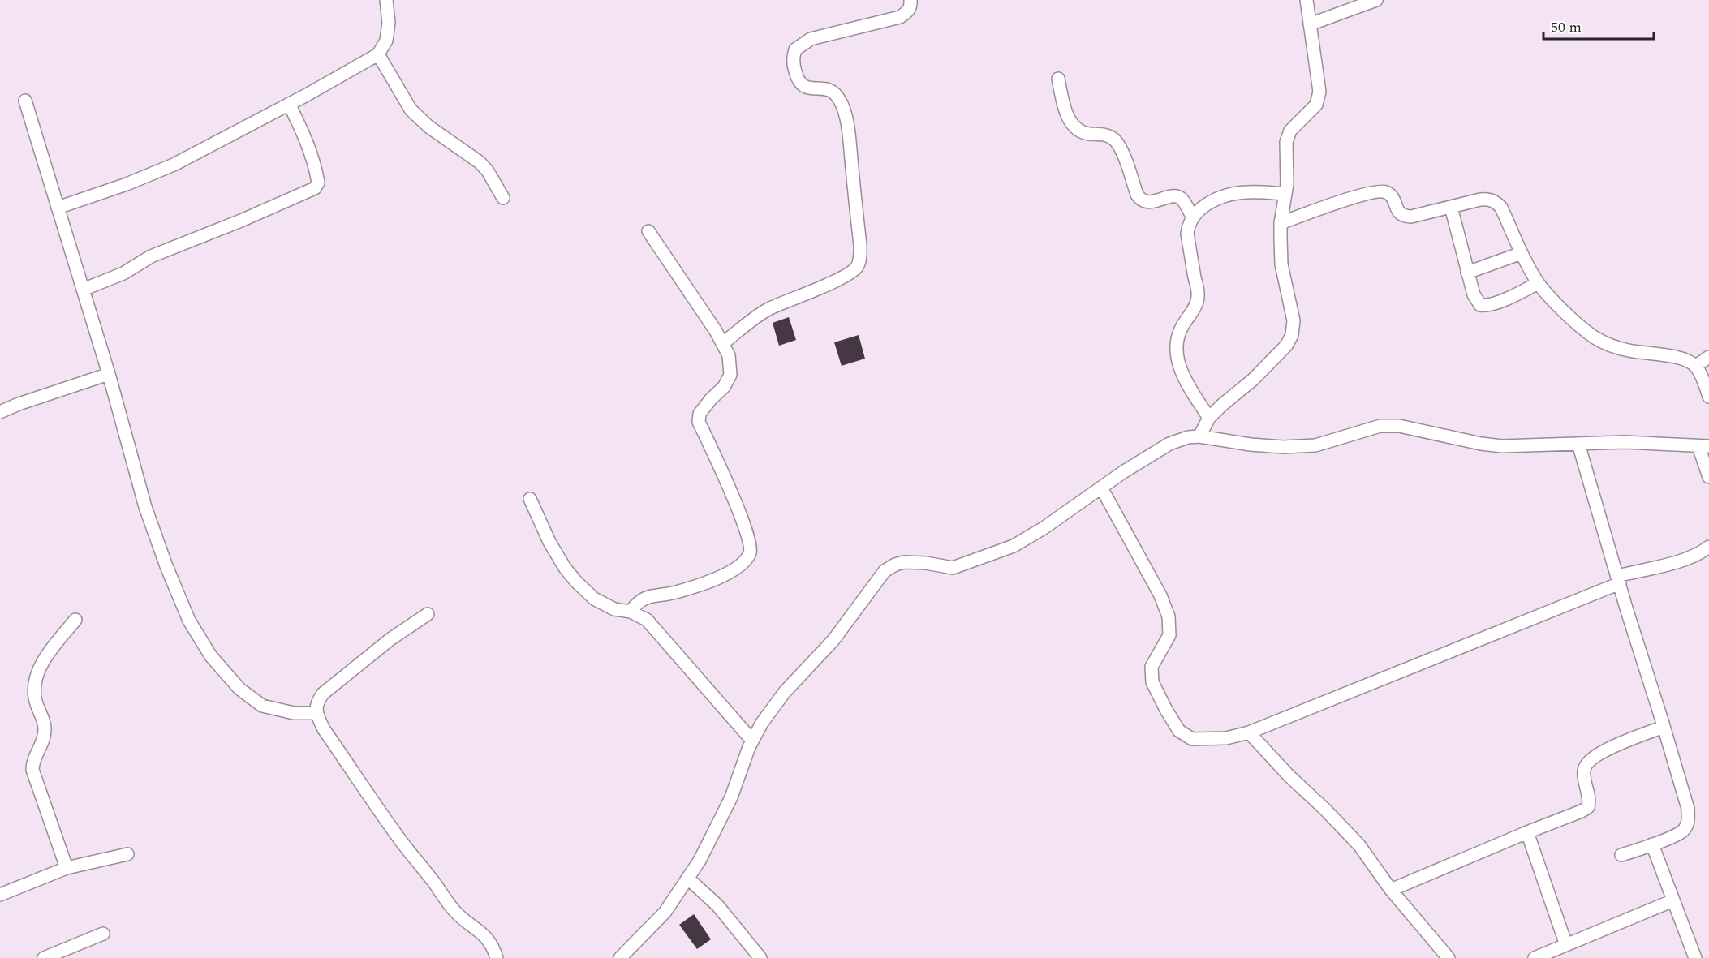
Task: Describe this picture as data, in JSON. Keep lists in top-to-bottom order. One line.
{"scale_bar":"50 m"}
